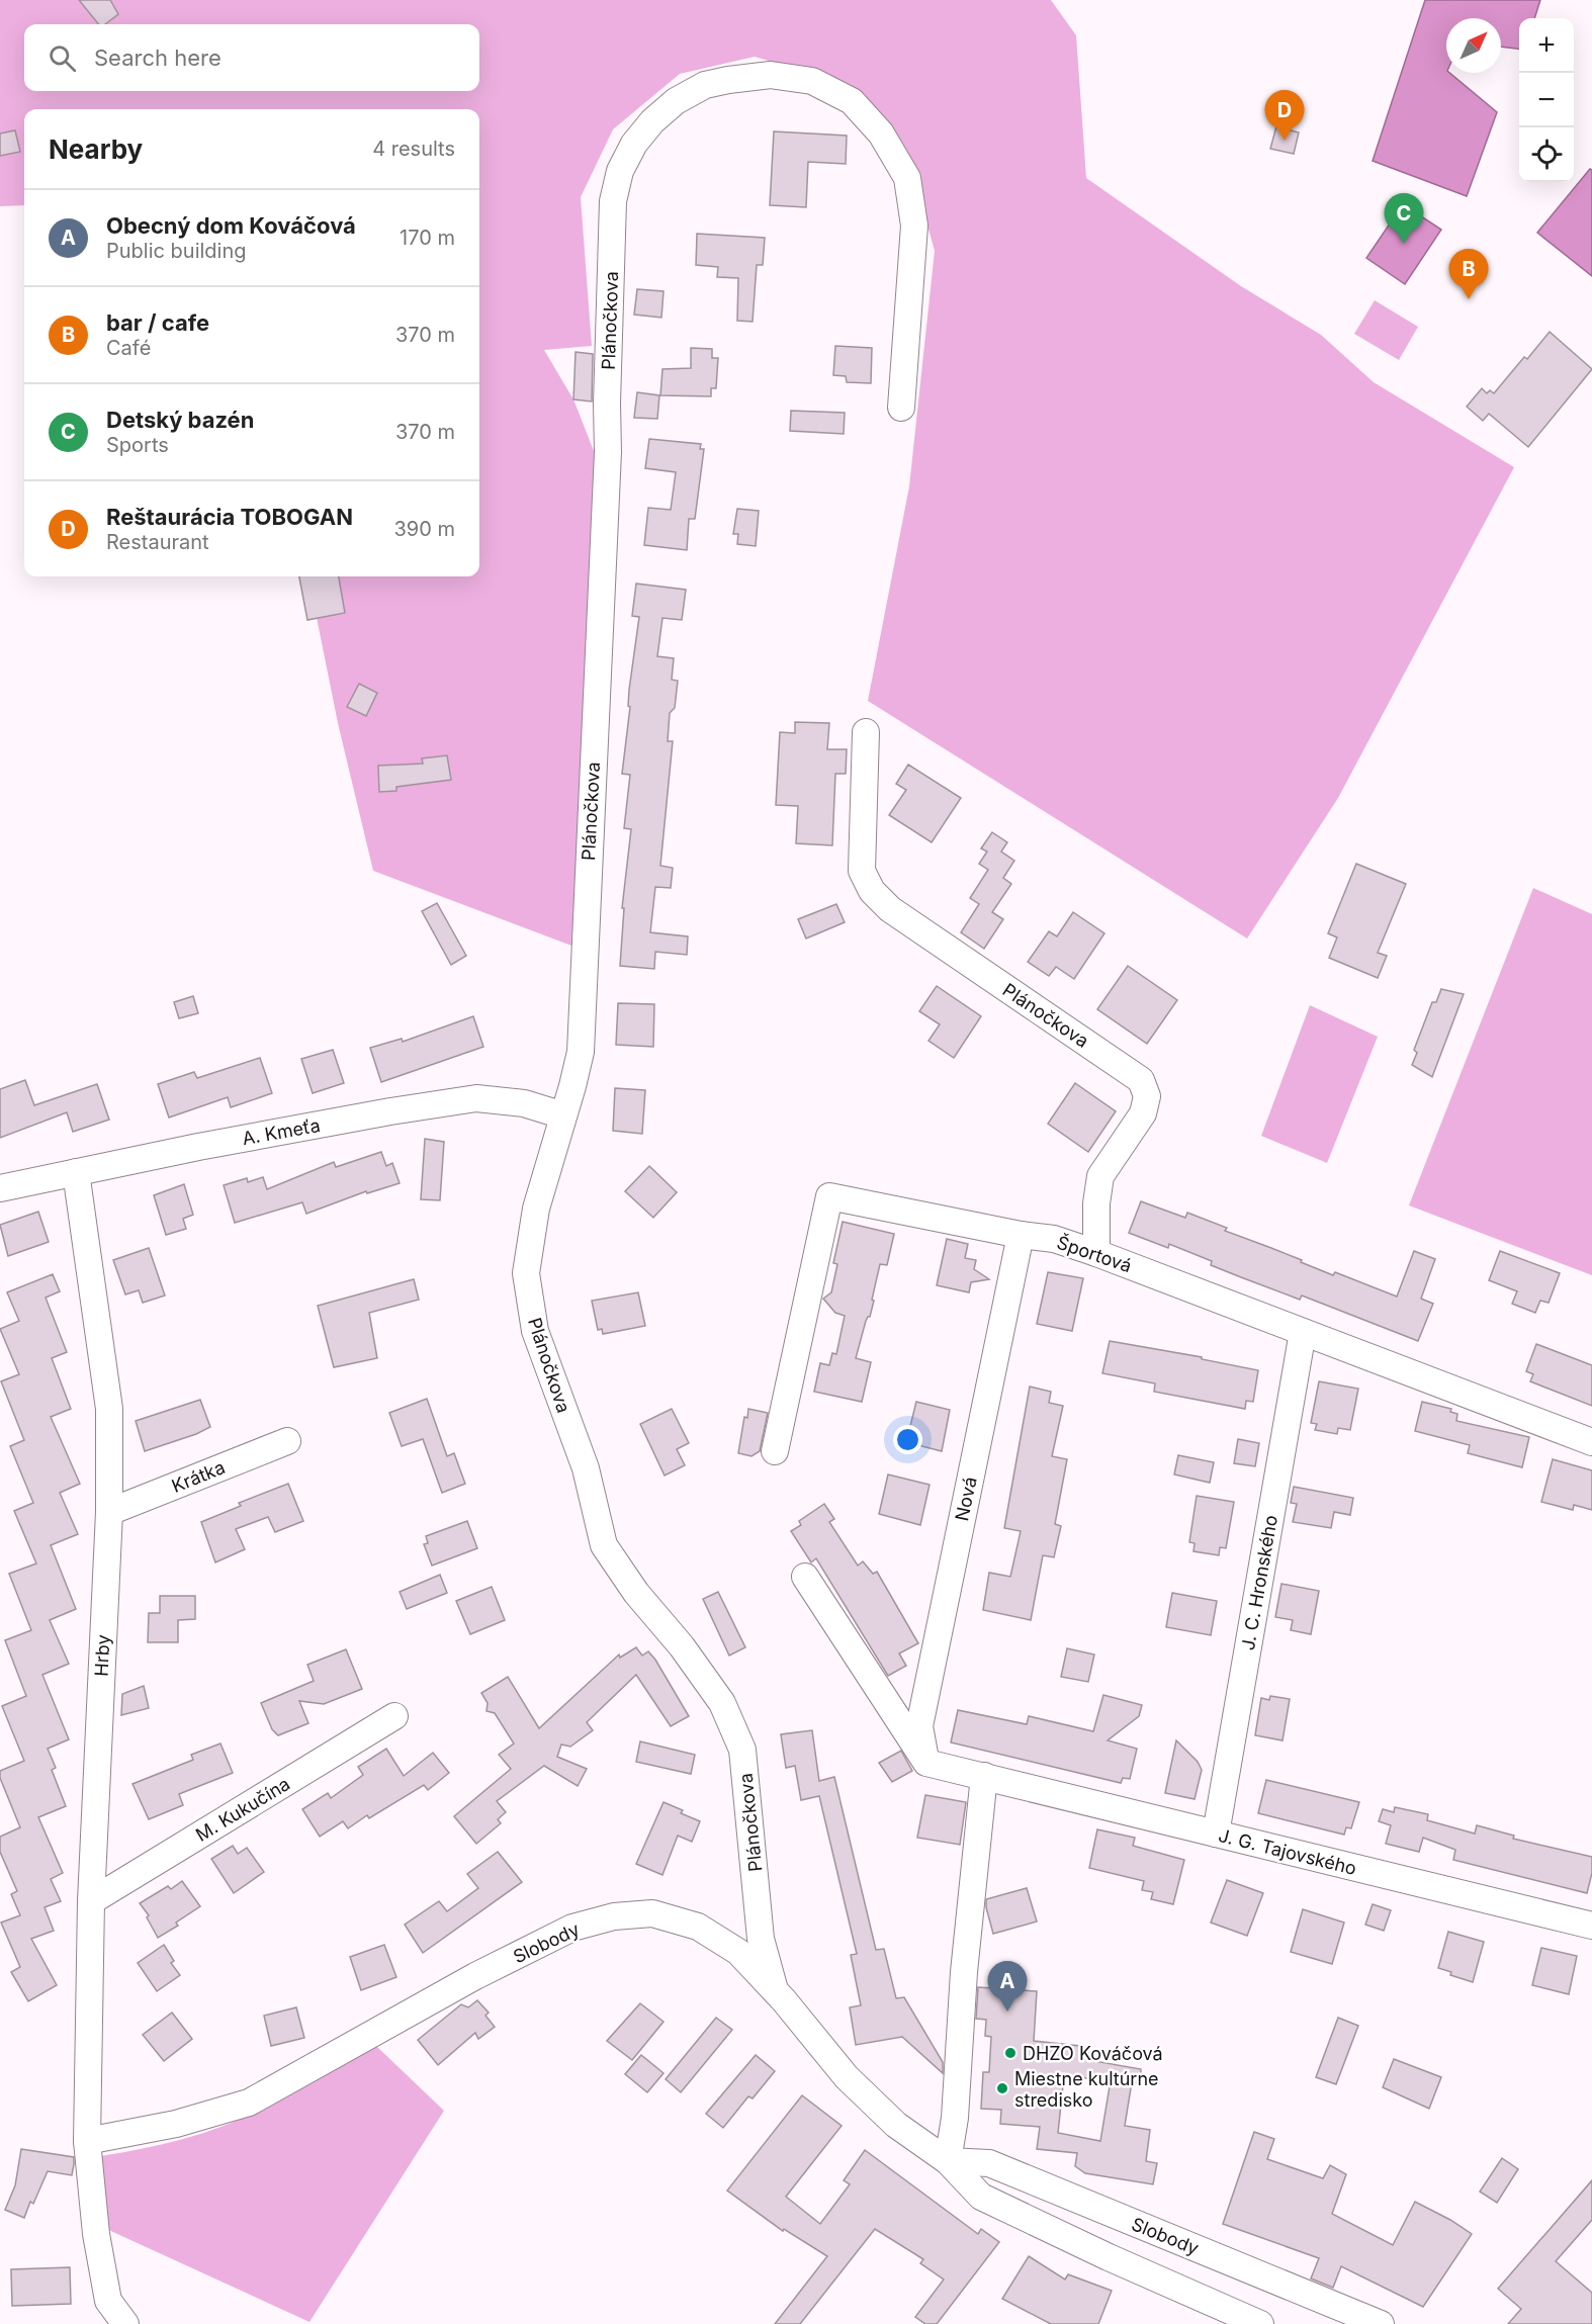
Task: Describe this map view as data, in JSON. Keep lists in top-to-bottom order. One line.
{"streets":{"street":["Plánočkova","A. Kmeťa","Športová","Krátka","Nová","J. C. Hronského","Hrby","M. Kukučína","J. G. Tajovského","Slobody"]},"crossings":[["Plánočkova","A. Kmeťa"],["Plánočkova","Športová"],["Plánočkova","Slobody"],["A. Kmeťa","Hrby"],["Športová","Nová"],["Športová","J. C. Hronského"],["Krátka","Hrby"],["Nová","J. G. Tajovského"],["J. C. Hronského","J. G. Tajovského"],["Hrby","M. Kukučína"],["Hrby","Slobody"]],"places":["DHZO Kováčová","Miestne kultúrne stredisko"],"north":"top right","page":{"map_buttons":["+","−"],"search":"Search here","pins":["D","C","B","A"],"heading":["Nearby","4 results"],"list":[{"mark":"A","name":"Obecný dom Kováčová","note":"Public building","value":"170 m"},{"mark":"B","name":"bar / cafe","note":"Café","value":"370 m"},{"mark":"C","name":"Detský bazén","note":"Sports","value":"370 m"},{"mark":"D","name":"Reštaurácia TOBOGAN","note":"Restaurant","value":"390 m"}]}}
